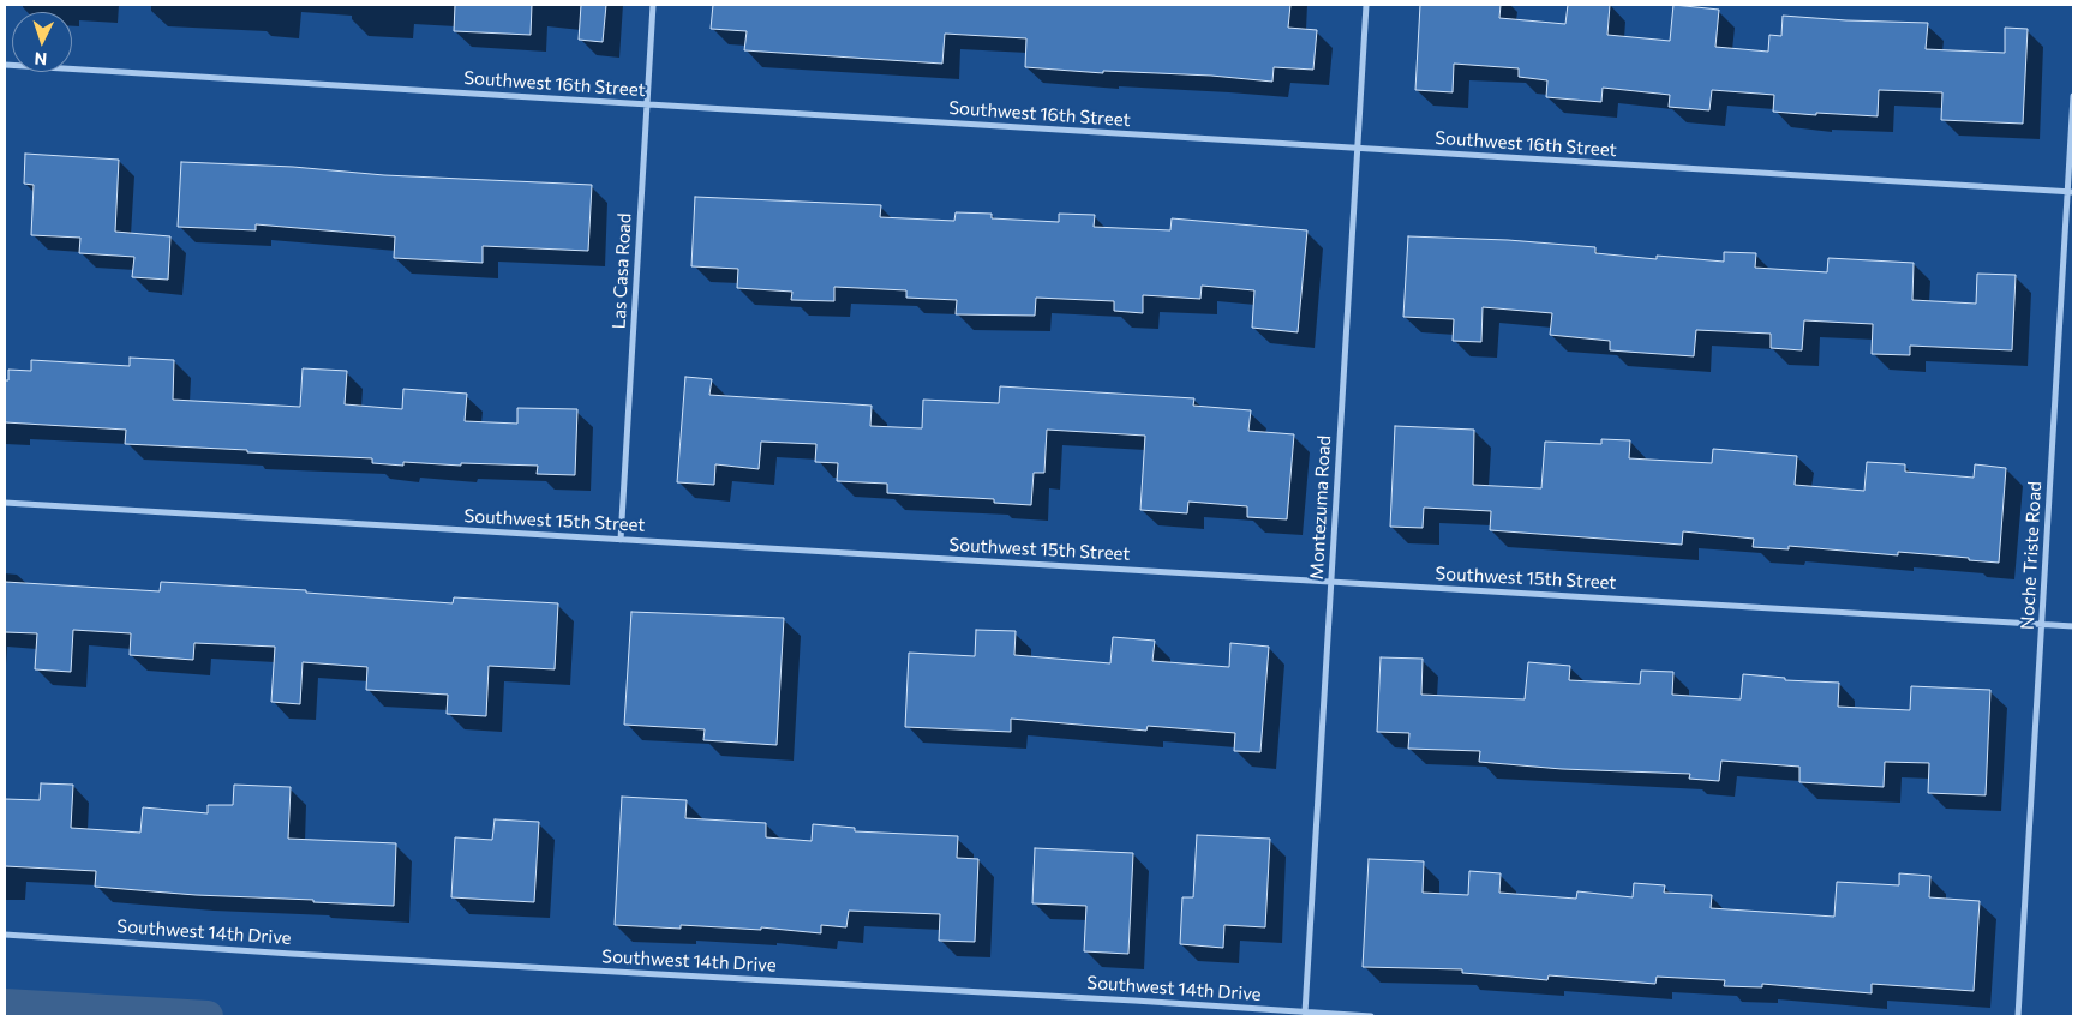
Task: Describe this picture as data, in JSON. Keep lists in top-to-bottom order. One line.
{"streets":{"street":["Southwest 16th Street","Las Casa Road","Montezuma Road","Southwest 15th Street","Noche Triste Road","Southwest 14th Drive"]},"crossings":[["Southwest 16th Street","Las Casa Road"],["Southwest 16th Street","Montezuma Road"],["Southwest 16th Street","Noche Triste Road"],["Las Casa Road","Southwest 15th Street"],["Montezuma Road","Southwest 15th Street"],["Montezuma Road","Southwest 14th Drive"],["Southwest 15th Street","Noche Triste Road"]],"north":"bottom"}
